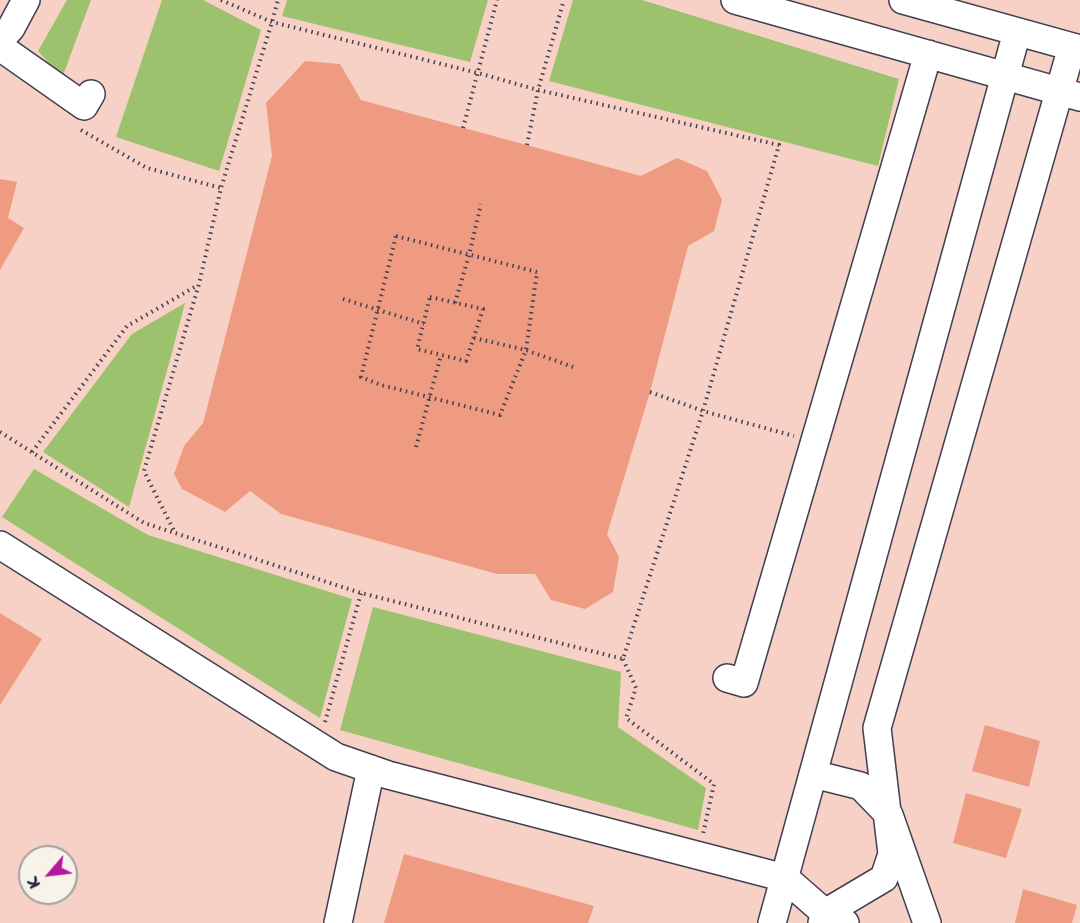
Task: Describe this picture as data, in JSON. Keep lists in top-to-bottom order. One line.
{"north":"bottom left"}
